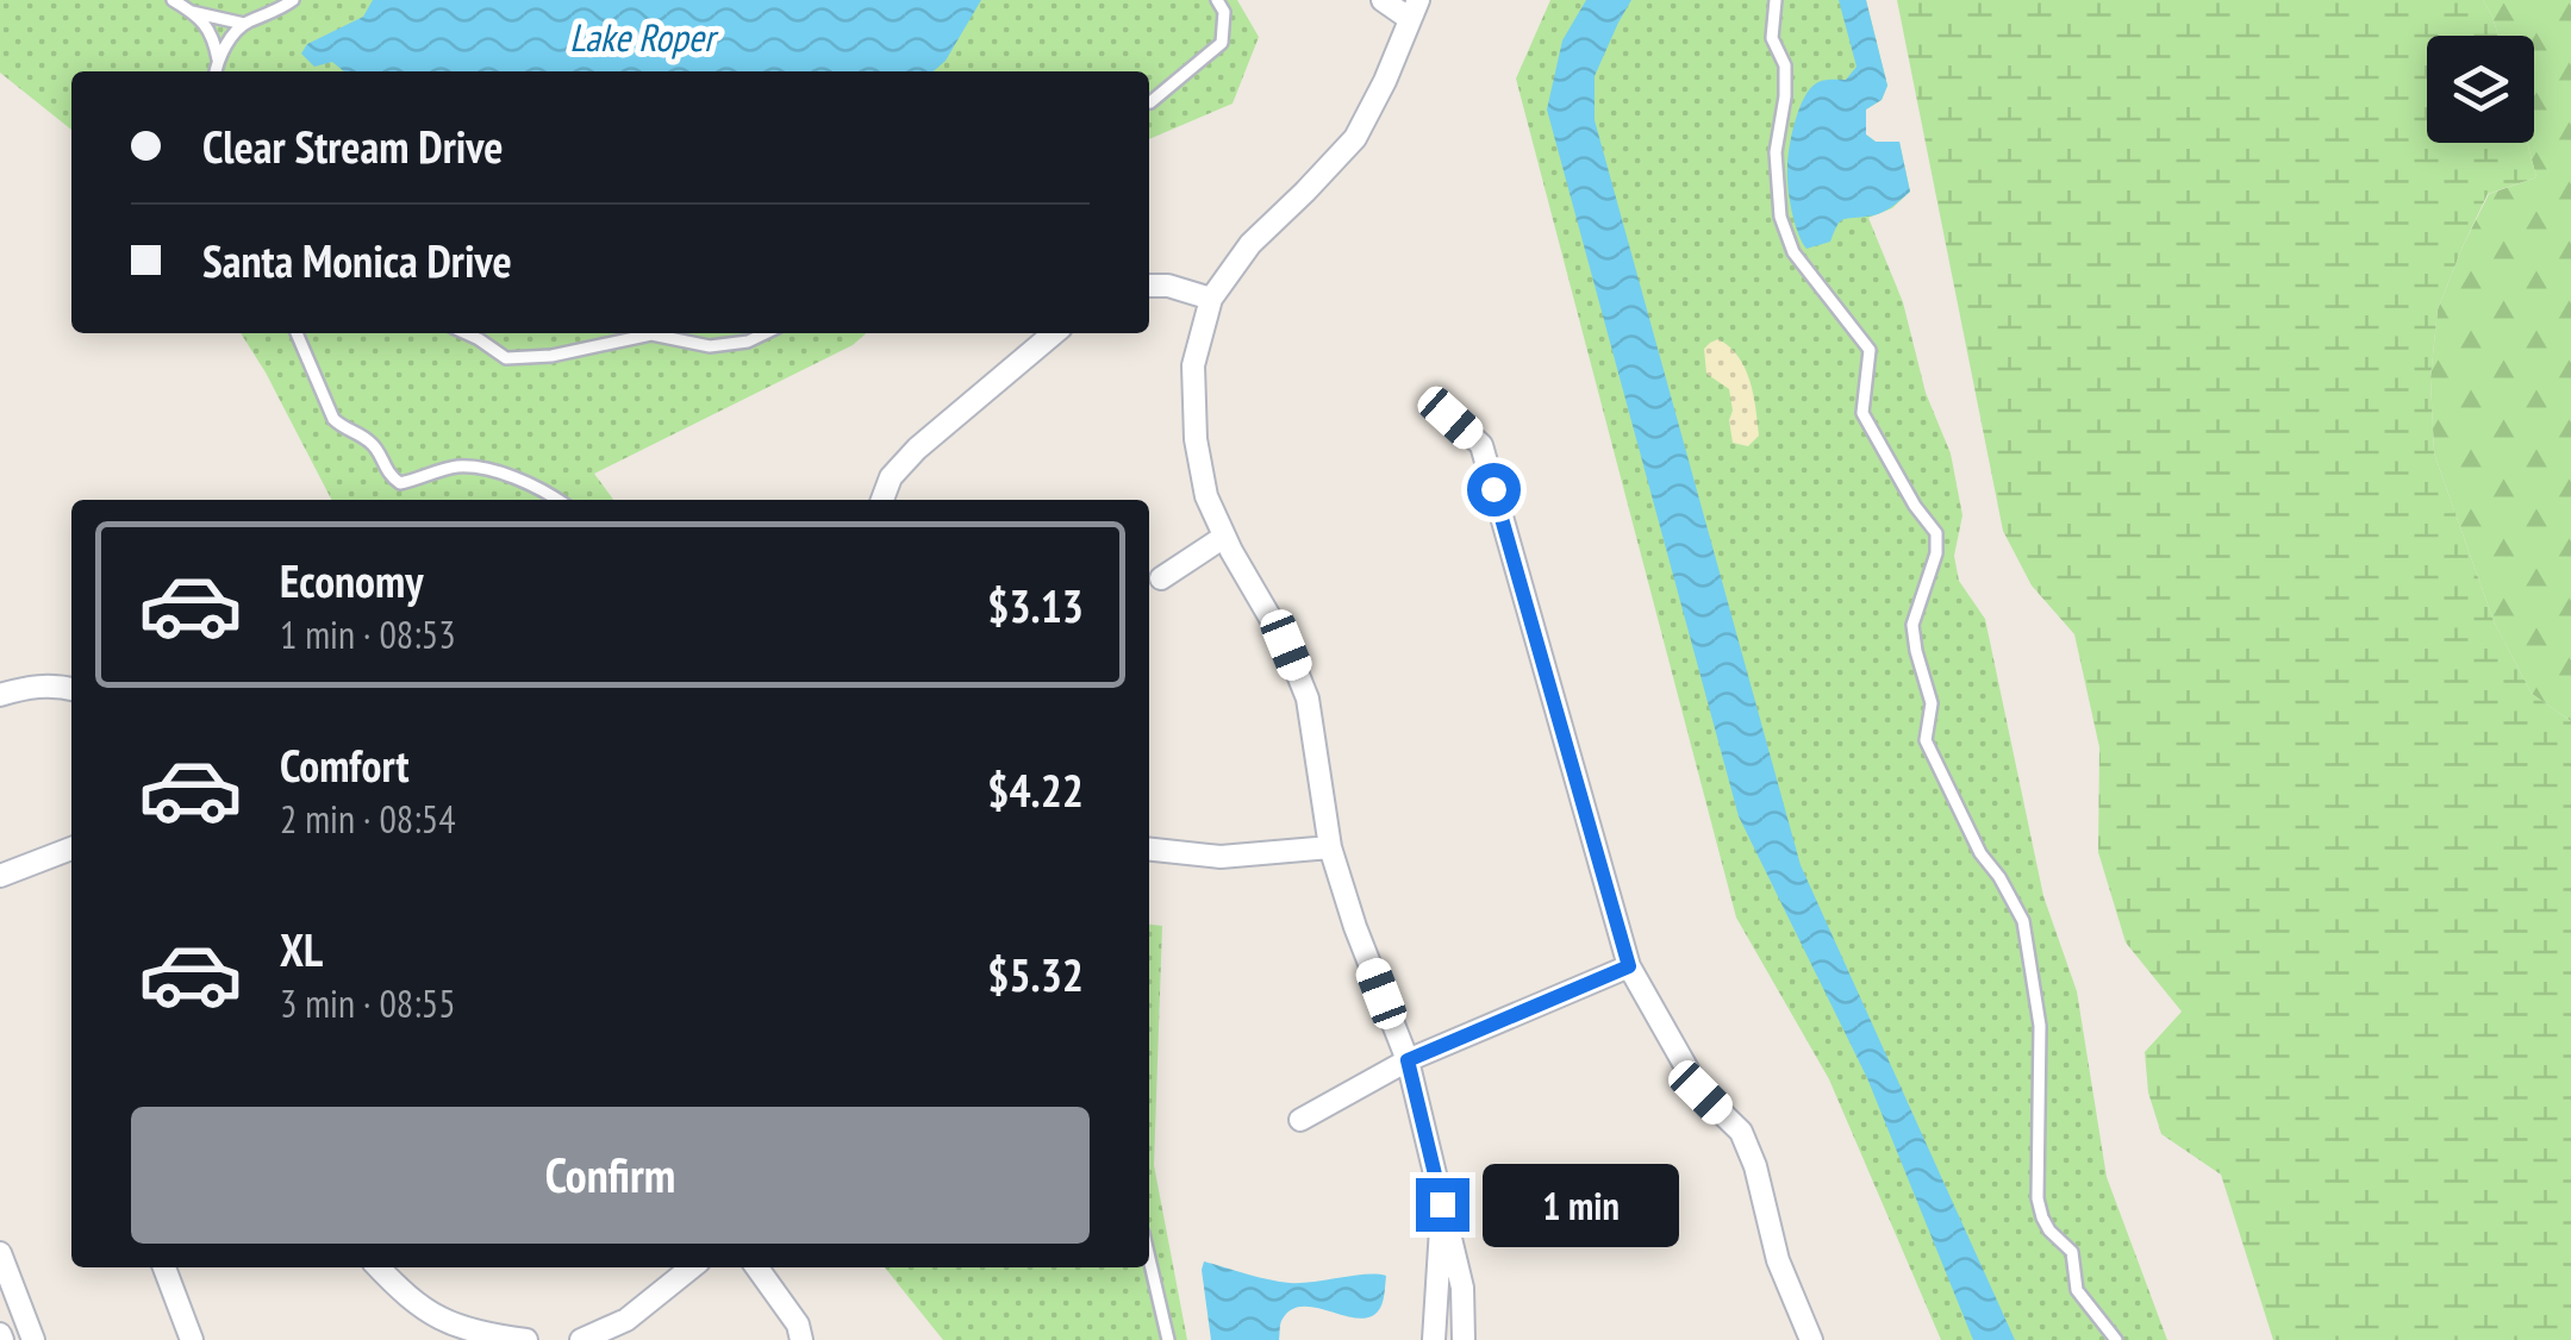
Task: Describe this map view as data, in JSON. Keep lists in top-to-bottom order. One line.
{"water":["Lake Roper"],"page":{"banner":["Clear Stream Drive","Santa Monica Drive"],"list":[{"name":"Economy","note":"1 min · 08:53","value":"$3.13"},{"name":"Comfort","note":"2 min · 08:54","value":"$4.22"},{"name":"XL","note":"3 min · 08:55","value":"$5.32"}],"buttons":"Confirm","bubble":"1 min"}}
